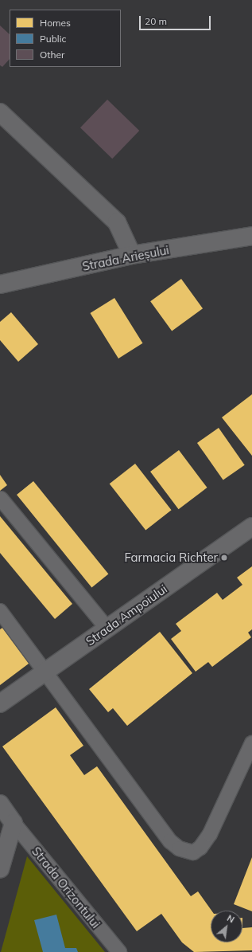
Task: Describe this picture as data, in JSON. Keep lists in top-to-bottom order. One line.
{"streets":{"street":["Strada Arieșului","Strada Ampoiului","Strada Orizontului"]},"places":["Farmacia Richter"],"legend":["Homes","Public","Other"],"scale_bar":"20 m","north":"top right"}
